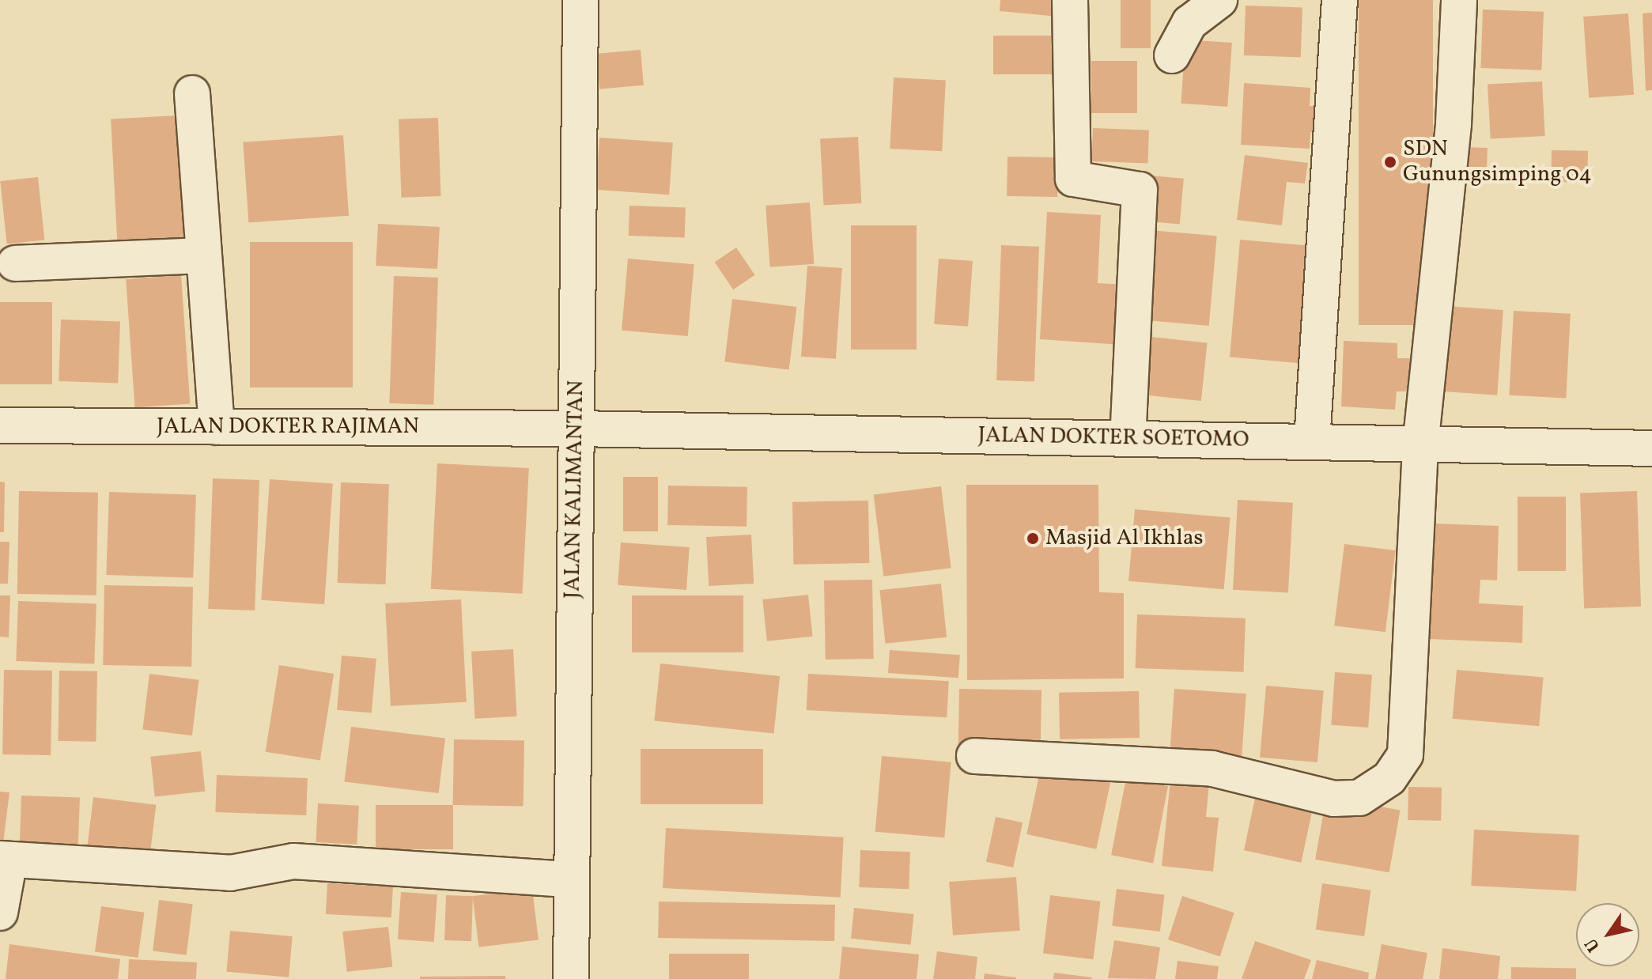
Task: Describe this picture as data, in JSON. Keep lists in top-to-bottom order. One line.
{"streets":{"street":["JALAN DOKTER RAJIMAN","JALAN DOKTER SOETOMO","JALAN KALIMANTAN"]},"crossings":[["JALAN DOKTER RAJIMAN","JALAN DOKTER SOETOMO"],["JALAN DOKTER RAJIMAN","JALAN KALIMANTAN"],["JALAN DOKTER SOETOMO","JALAN KALIMANTAN"]],"places":["SDN Gunungsimping 04","Masjid Al Ikhlas"],"north":"bottom left"}
